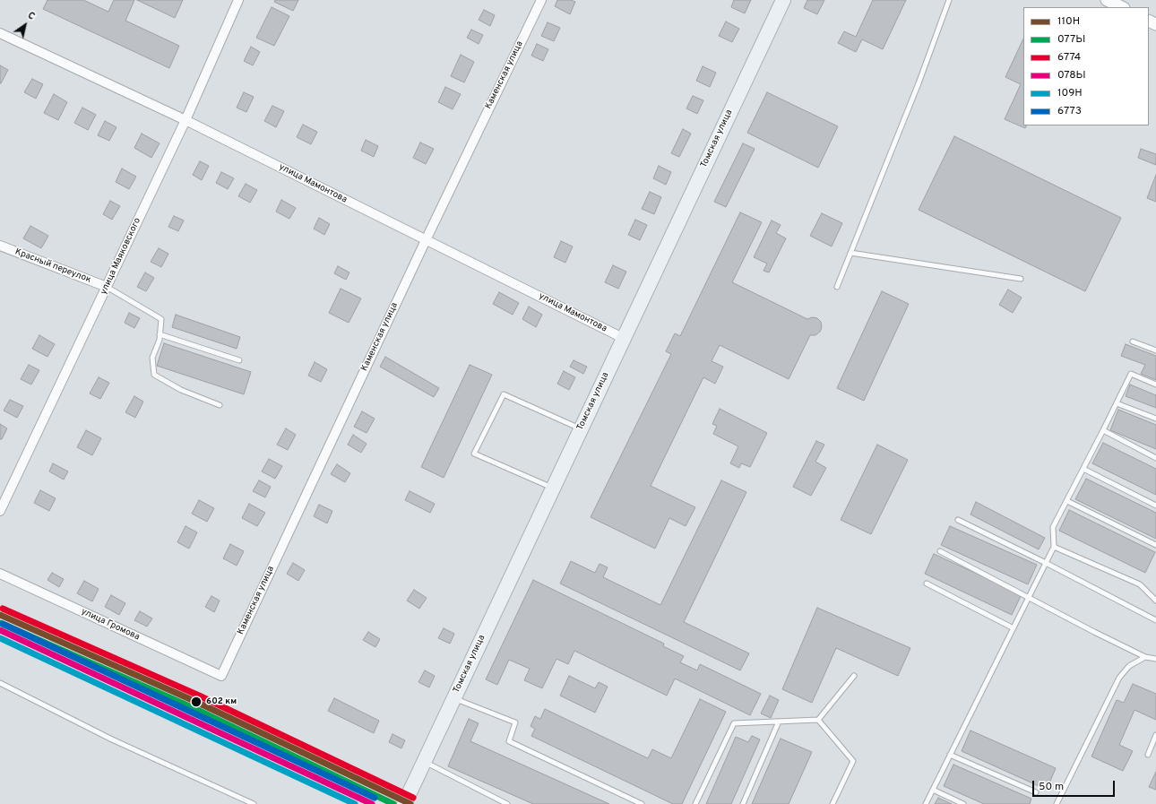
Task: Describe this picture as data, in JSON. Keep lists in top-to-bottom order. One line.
{"streets":{"main road":["Томская улица"],"street":["Каменская улица","улица Мамонтова","улица Маяковского","Красный переулок","улица Громова"]},"crossings":[["Каменская улица","улица Мамонтова"],["Каменская улица","улица Громова"],["Томская улица","улица Мамонтова"],["улица Мамонтова","улица Маяковского"],["улица Маяковского","Красный переулок"]],"places":["602 км"],"lines":["transit line 6774","transit line 110Н","transit line 077Ы","transit line 6773","transit line 078Ы","transit line 109Н"],"legend":["110Н","077Ы","6774","078Ы","109Н","6773"],"scale_bar":"50 m","north":"top right"}
